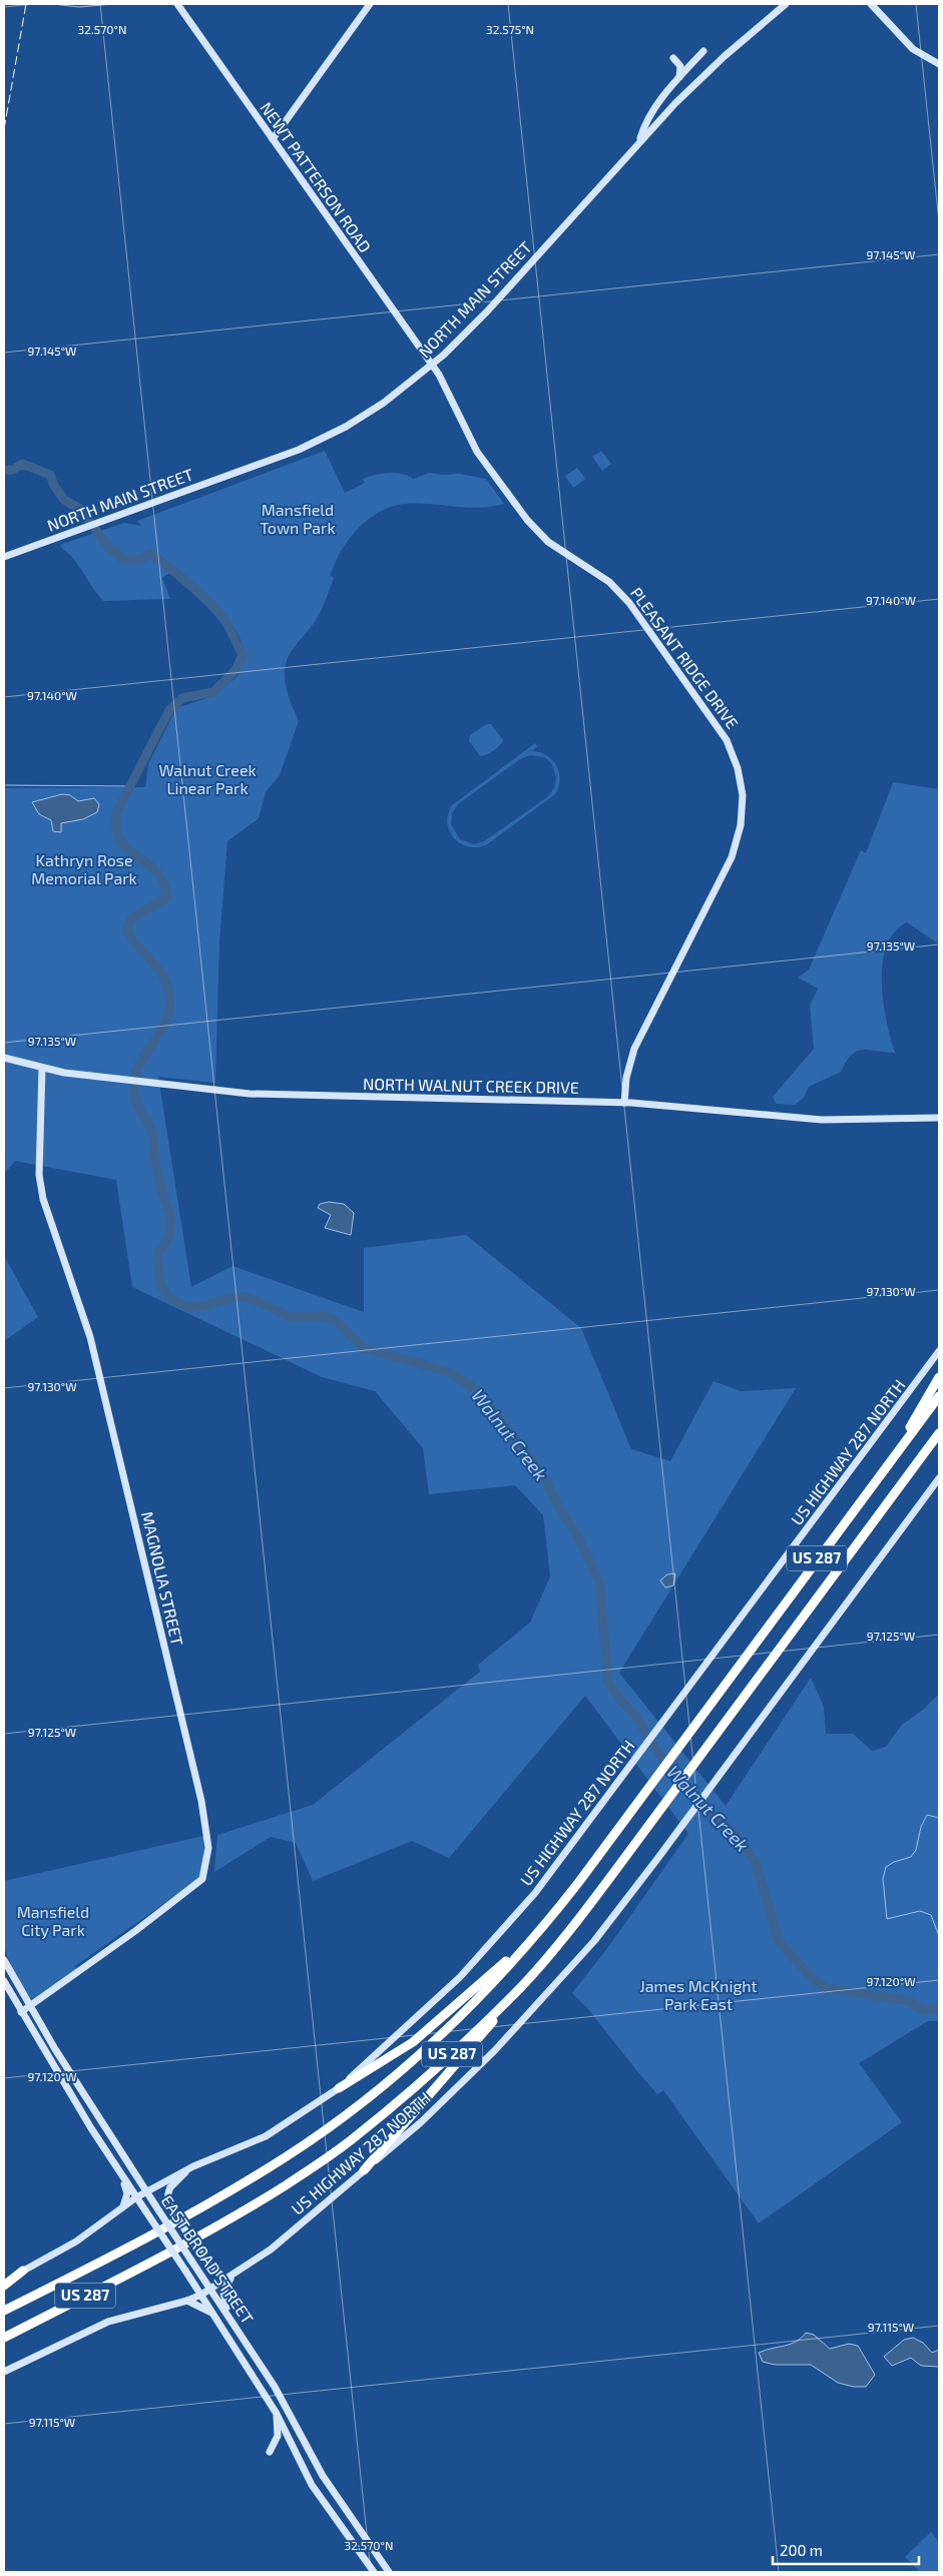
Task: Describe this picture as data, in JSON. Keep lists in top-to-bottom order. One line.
{"streets":{"highway":["US 287"],"main road":["NEWT PATTERSON ROAD","NORTH MAIN STREET","PLEASANT RIDGE DRIVE","NORTH WALNUT CREEK DRIVE","US HIGHWAY 287 NORTH","MAGNOLIA STREET","EAST BROAD STREET"]},"crossings":[["NEWT PATTERSON ROAD","NORTH MAIN STREET"],["NEWT PATTERSON ROAD","PLEASANT RIDGE DRIVE"],["NORTH MAIN STREET","PLEASANT RIDGE DRIVE"],["PLEASANT RIDGE DRIVE","NORTH WALNUT CREEK DRIVE"],["NORTH WALNUT CREEK DRIVE","MAGNOLIA STREET"],["US HIGHWAY 287 NORTH","EAST BROAD STREET"],["MAGNOLIA STREET","EAST BROAD STREET"]],"water":["Walnut Creek"],"parks":["Mansfield Town Park","Walnut Creek Linear Park","Kathryn Rose Memorial Park","Mansfield City Park","James McKnight Park East"],"scale_bar":"200 m","coordinates":["32.570°N","32.575°N","97.145°W","97.140°W","97.135°W","97.130°W","97.125°W","97.120°W","97.115°W"]}
